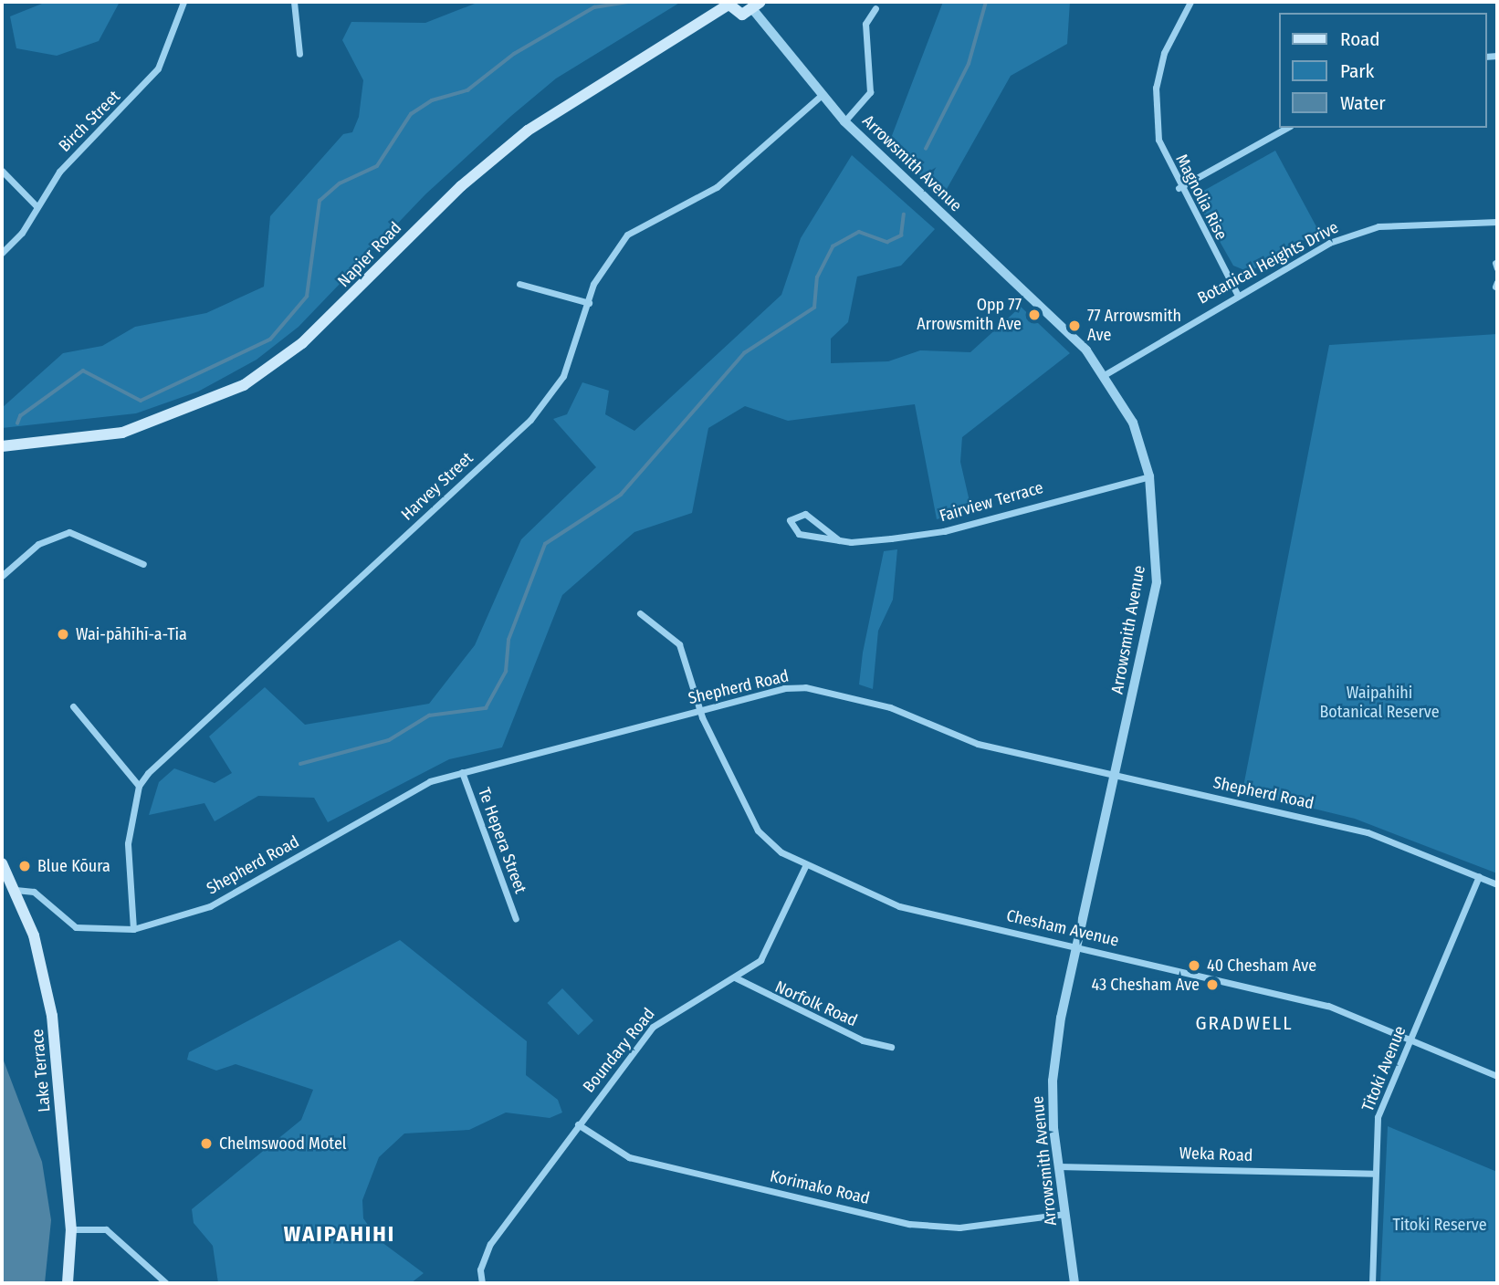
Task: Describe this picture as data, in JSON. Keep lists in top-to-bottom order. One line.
{"streets":{"main road":["Napier Road","Lake Terrace"],"street":["Birch Street","Arrowsmith Avenue","Magnolia Rise","Botanical Heights Drive","Harvey Street","Fairview Terrace","Shepherd Road","Te Hepera Street","Chesham Avenue","Norfolk Road","Boundary Road","Titoki Avenue","Weka Road","Korimako Road"]},"crossings":[["Arrowsmith Avenue","Napier Road"],["Arrowsmith Avenue","Botanical Heights Drive"],["Arrowsmith Avenue","Harvey Street"],["Arrowsmith Avenue","Fairview Terrace"],["Arrowsmith Avenue","Shepherd Road"],["Arrowsmith Avenue","Chesham Avenue"],["Arrowsmith Avenue","Weka Road"],["Arrowsmith Avenue","Korimako Road"],["Magnolia Rise","Botanical Heights Drive"],["Shepherd Road","Te Hepera Street"],["Shepherd Road","Chesham Avenue"],["Shepherd Road","Titoki Avenue"],["Shepherd Road","Lake Terrace"],["Chesham Avenue","Boundary Road"],["Chesham Avenue","Titoki Avenue"],["Norfolk Road","Boundary Road"],["Boundary Road","Korimako Road"],["Titoki Avenue","Weka Road"]],"districts":["GRADWELL","WAIPAHIHI"],"parks":["Waipahihi Botanical Reserve","Titoki Reserve"],"places":["Opp 77 Arrowsmith Ave","77 Arrowsmith Ave","Wai-pāhīhī-a-Tia","Blue Kōura","40 Chesham Ave","43 Chesham Ave","Chelmswood Motel"],"legend":["Road","Park","Water"]}
